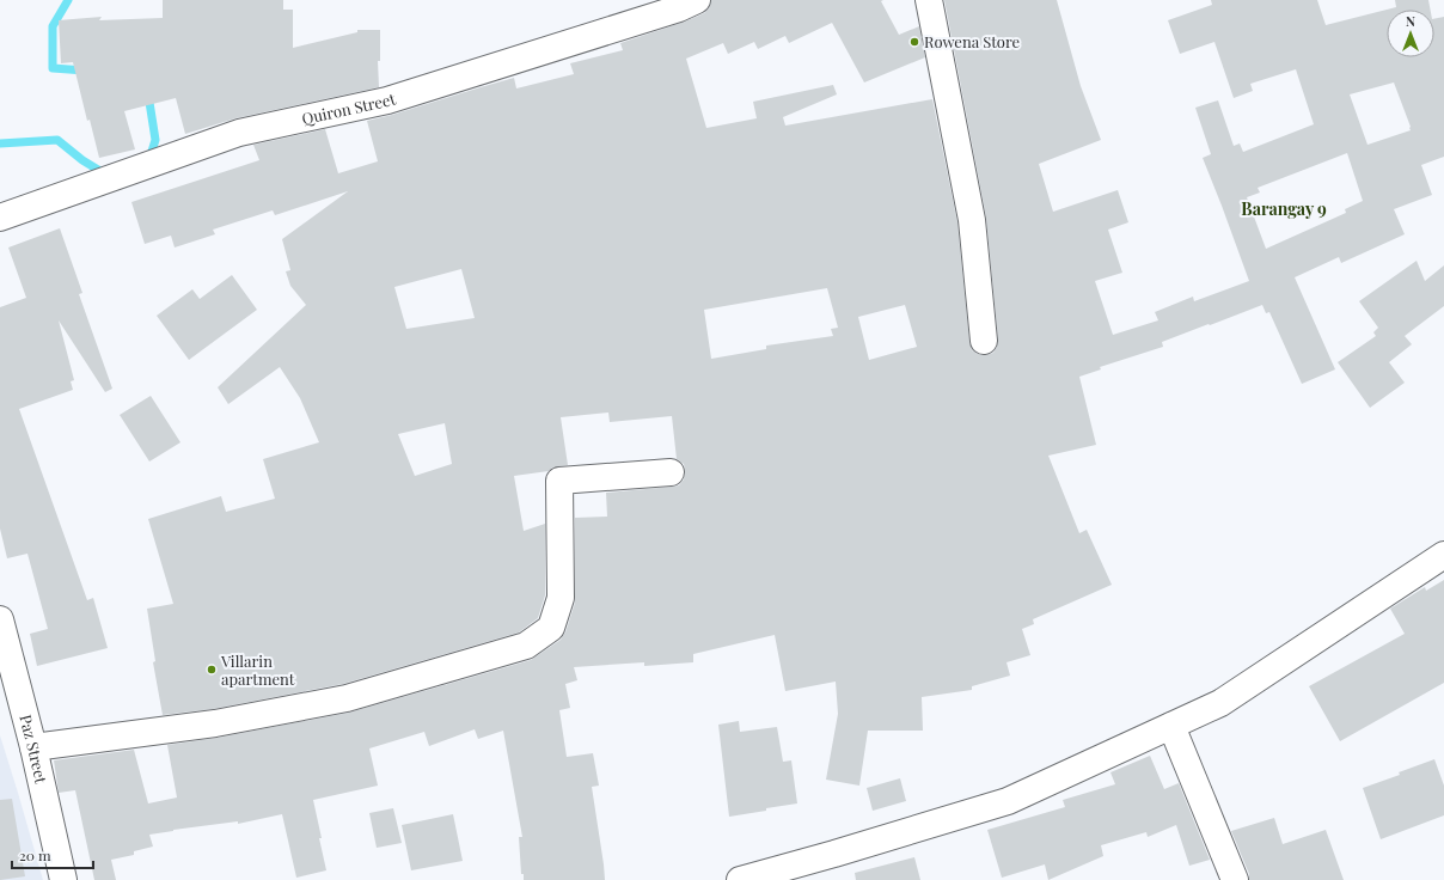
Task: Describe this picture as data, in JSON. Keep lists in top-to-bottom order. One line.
{"streets":{"street":["Quiron Street","Paz Street"]},"districts":["Barangay 9"],"places":["Rowena Store","Villarin apartment"],"scale_bar":"20 m","north":"top"}
